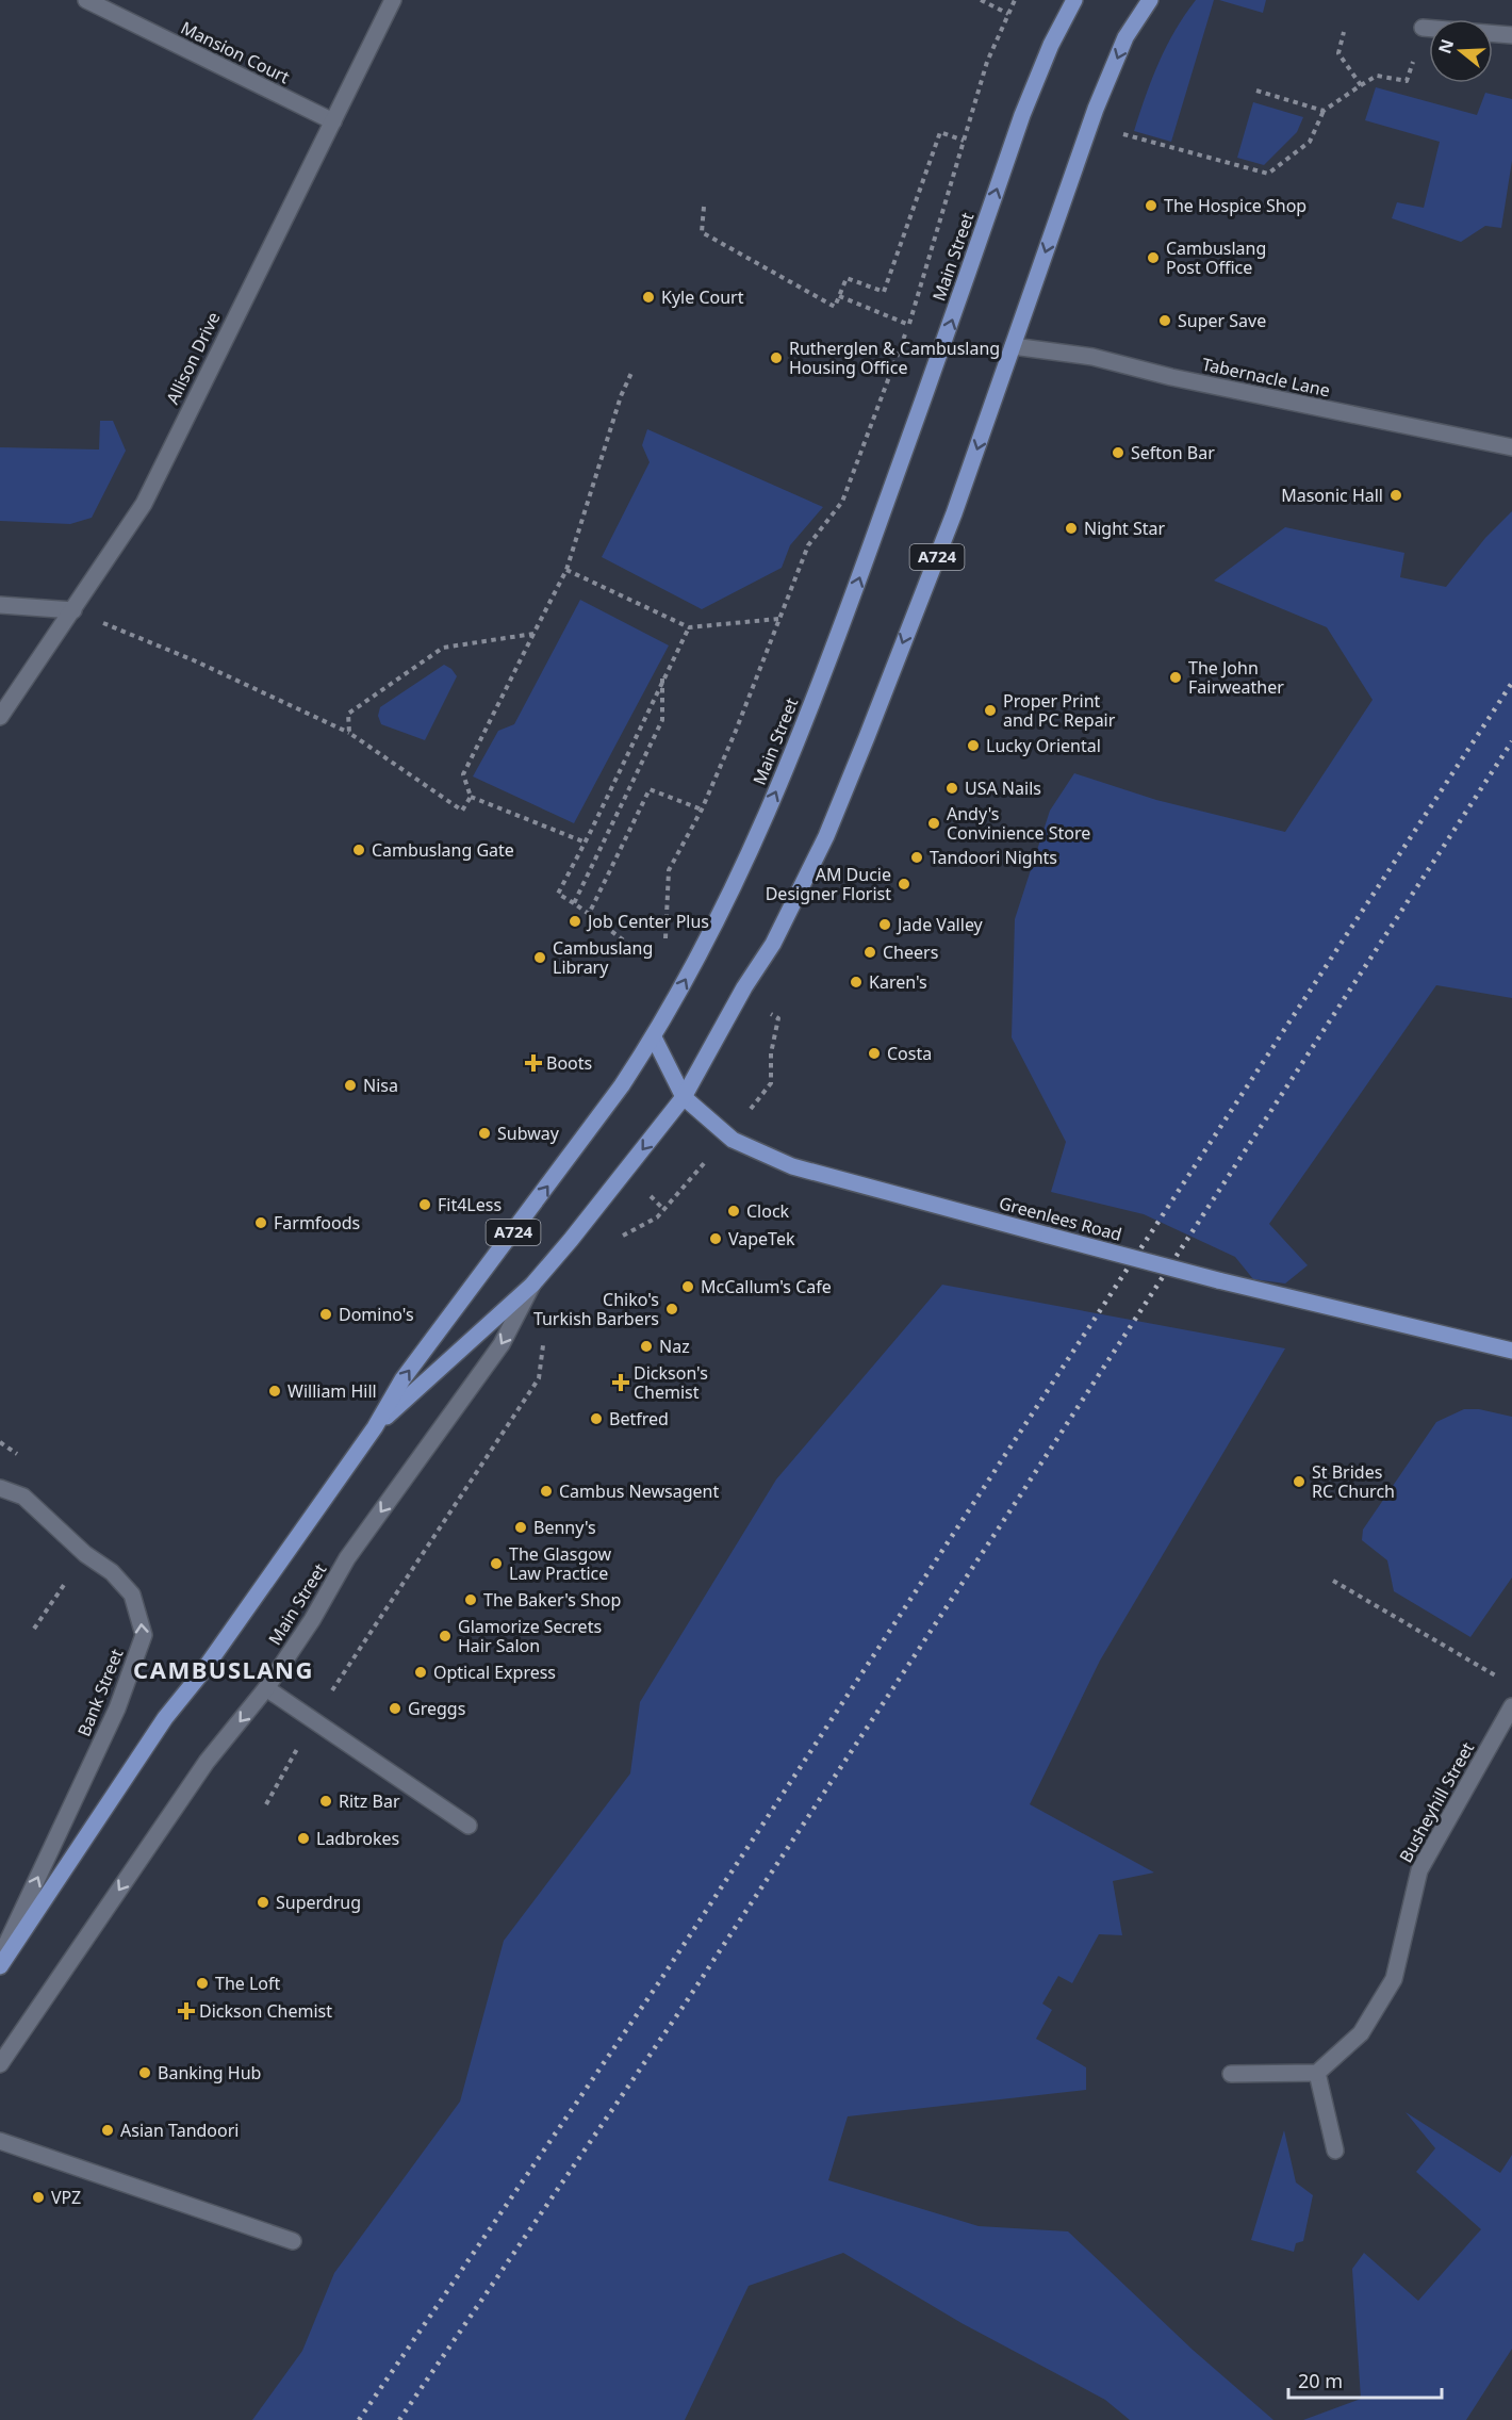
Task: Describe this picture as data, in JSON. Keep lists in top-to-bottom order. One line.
{"streets":{"main road":["Main Street","A724","Greenlees Road"],"street":["Mansion Court","Allison Drive","Tabernacle Lane","Bank Street","Busheyhill Street"]},"crossings":[["Mansion Court","Allison Drive"],["Main Street","Tabernacle Lane"],["Main Street","Greenlees Road"]],"one_way":["Bank Street"],"districts":["CAMBUSLANG"],"places":{"other":["The Hospice Shop","Cambuslang Post Office","Kyle Court","Super Save","Rutherglen & Cambuslang Housing Office","Sefton Bar","Masonic Hall","Night Star","The John Fairweather","Proper Print and PC Repair","Lucky Oriental","USA Nails","Andy's Convinience Store","Cambuslang Gate","Tandoori Nights","AM Ducie Designer Florist","Job Center Plus","Jade Valley","Cheers","Cambuslang Library","Karen's","Costa","Nisa","Subway","Fit4Less","Clock","Farmfoods","VapeTek","McCallum's Cafe","Chiko's Turkish Barbers","Domino's","Naz","William Hill","Betfred","St Brides RC Church","Cambus Newsagent","Benny's","The Glasgow Law Practice","The Baker's Shop","Glamorize Secrets Hair Salon","Optical Express","Greggs","Ritz Bar","Ladbrokes","Superdrug","The Loft","Banking Hub","Asian Tandoori","VPZ"],"health":["Boots","Dickson's Chemist","Dickson Chemist"]},"scale_bar":"20 m","north":"left"}
